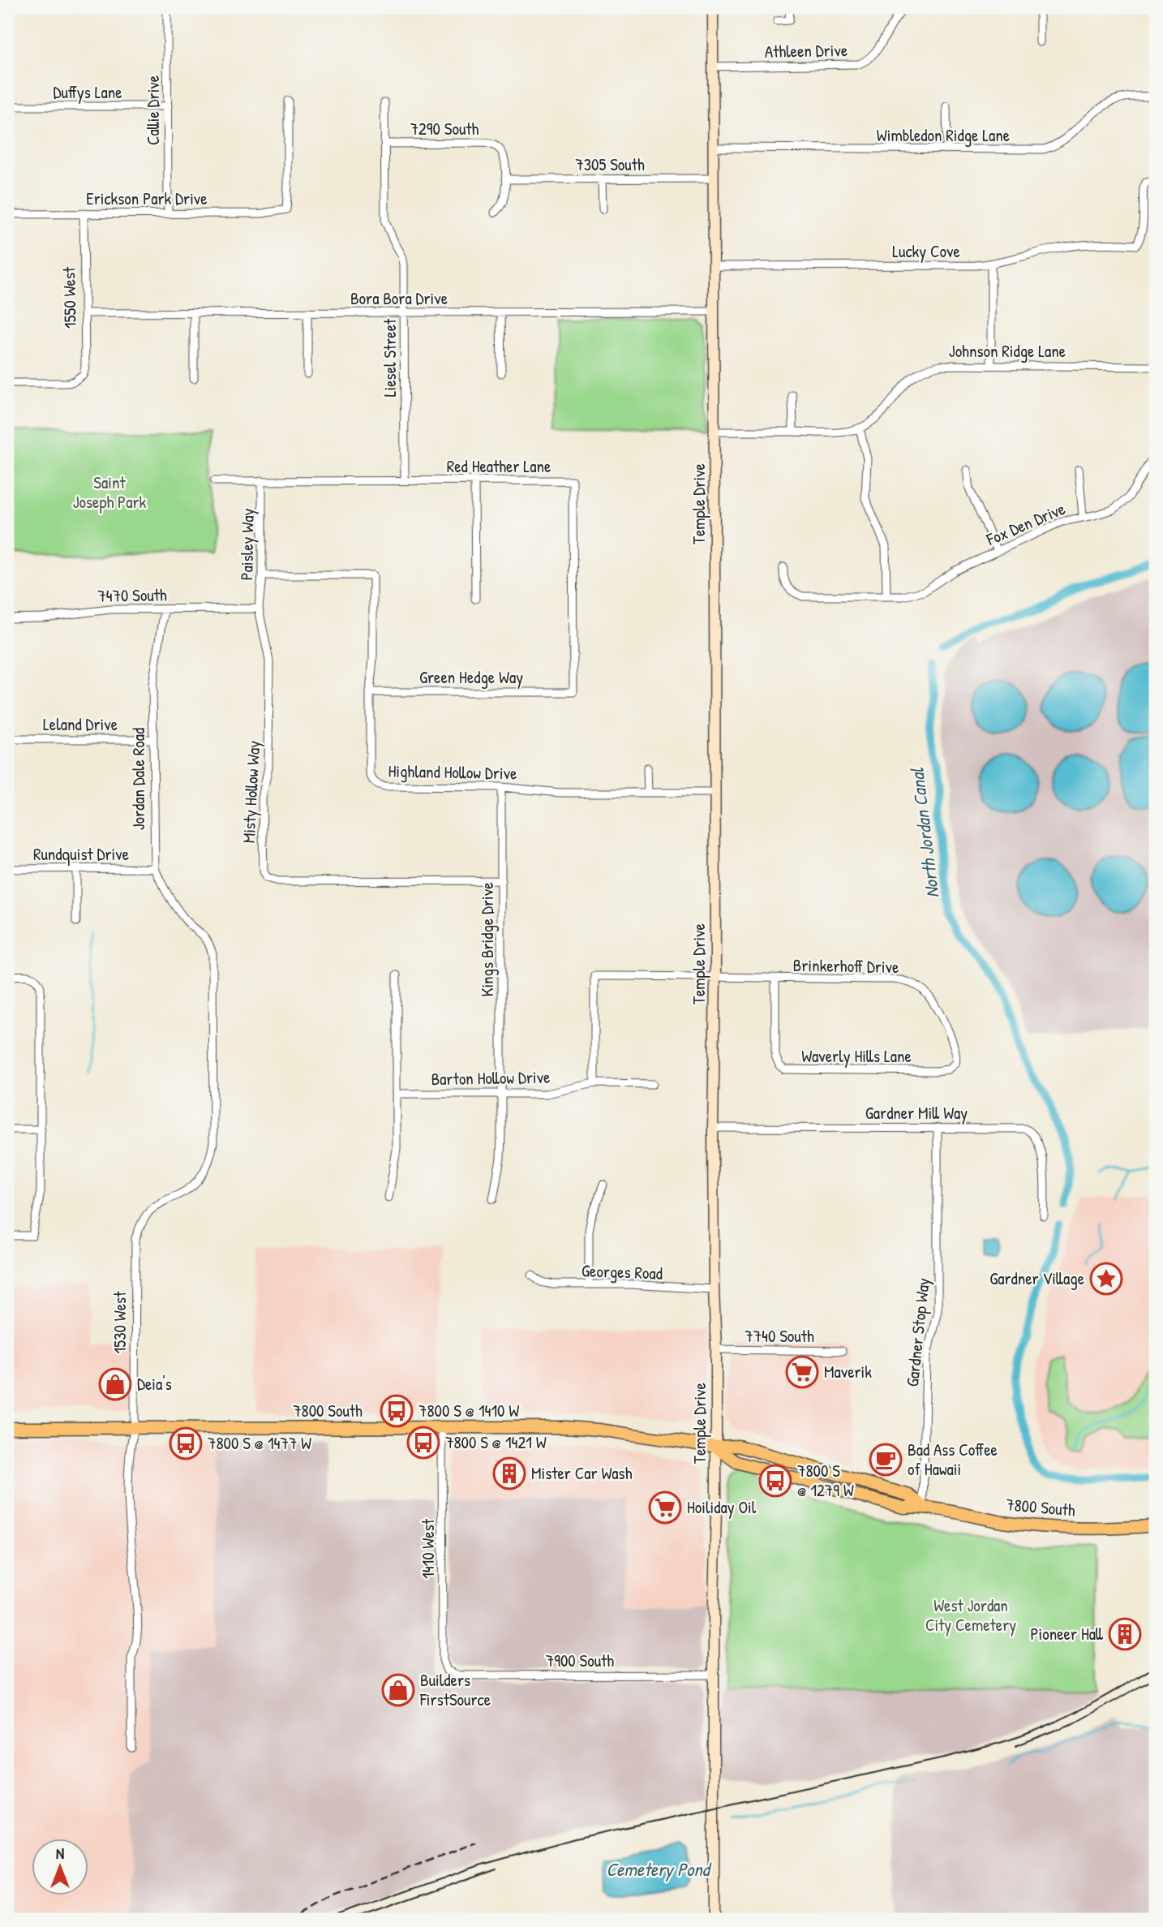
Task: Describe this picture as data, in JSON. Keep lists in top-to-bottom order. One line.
{"streets":{"main road":["7800 South"],"street":["Athleen Drive","Duffys Lane","Callie Drive","7290 South","Wimbledon Ridge Lane","7305 South","Erickson Park Drive","Lucky Cove","1550 West","Bora Bora Drive","Johnson Ridge Lane","Liesel Street","Red Heather Lane","Temple Drive","Fox Den Drive","Paisley Way","7470 South","Green Hedge Way","Leland Drive","Highland Hollow Drive","Jordan Dale Road","Misty Hollow Way","Rundquist Drive","Kings Bridge Drive","Brinkerhoff Drive","Waverly Hills Lane","Barton Hollow Drive","Gardner Mill Way","Georges Road","1530 West","Gardner Stop Way","7740 South","1410 West","7900 South"]},"crossings":[["Athleen Drive","Temple Drive"],["Duffys Lane","Callie Drive"],["Callie Drive","Erickson Park Drive"],["7290 South","7305 South"],["7290 South","Liesel Street"],["Wimbledon Ridge Lane","Temple Drive"],["7305 South","Temple Drive"],["Erickson Park Drive","1550 West"],["Lucky Cove","Temple Drive"],["1550 West","Bora Bora Drive"],["Bora Bora Drive","Liesel Street"],["Bora Bora Drive","Temple Drive"],["Liesel Street","Red Heather Lane"],["Red Heather Lane","Paisley Way"],["Red Heather Lane","Green Hedge Way"],["Temple Drive","Highland Hollow Drive"],["Temple Drive","Brinkerhoff Drive"],["Temple Drive","Gardner Mill Way"],["Temple Drive","Georges Road"],["Temple Drive","7740 South"],["Temple Drive","7800 South"],["Temple Drive","7900 South"],["Paisley Way","7470 South"],["Paisley Way","Highland Hollow Drive"],["Paisley Way","Misty Hollow Way"],["7470 South","Jordan Dale Road"],["7470 South","Misty Hollow Way"],["Green Hedge Way","Highland Hollow Drive"],["Leland Drive","Jordan Dale Road"],["Highland Hollow Drive","Kings Bridge Drive"],["Jordan Dale Road","Rundquist Drive"],["Jordan Dale Road","1530 West"],["Misty Hollow Way","Kings Bridge Drive"],["Kings Bridge Drive","Barton Hollow Drive"],["Brinkerhoff Drive","Waverly Hills Lane"],["Gardner Mill Way","Gardner Stop Way"],["1530 West","7800 South"],["Gardner Stop Way","7800 South"],["7800 South","1410 West"],["1410 West","7900 South"]],"water":["North Jordan Canal","Cemetery Pond"],"parks":["Saint Joseph Park","West Jordan City Cemetery"],"places":{"place":["Gardner Village"],"supermarket":["Maverik","Hoiliday Oil"],"shop":["Deia's","Builders FirstSource"],"bus stop":["7800 S @ 1410 W","7800 S @ 1421 W","7800 S @ 1477 W","7800 S @ 1279 W"],"cafe":["Bad Ass Coffee of Hawaii"],"building":["Mister Car Wash","Pioneer Hall"]},"north":"top"}
